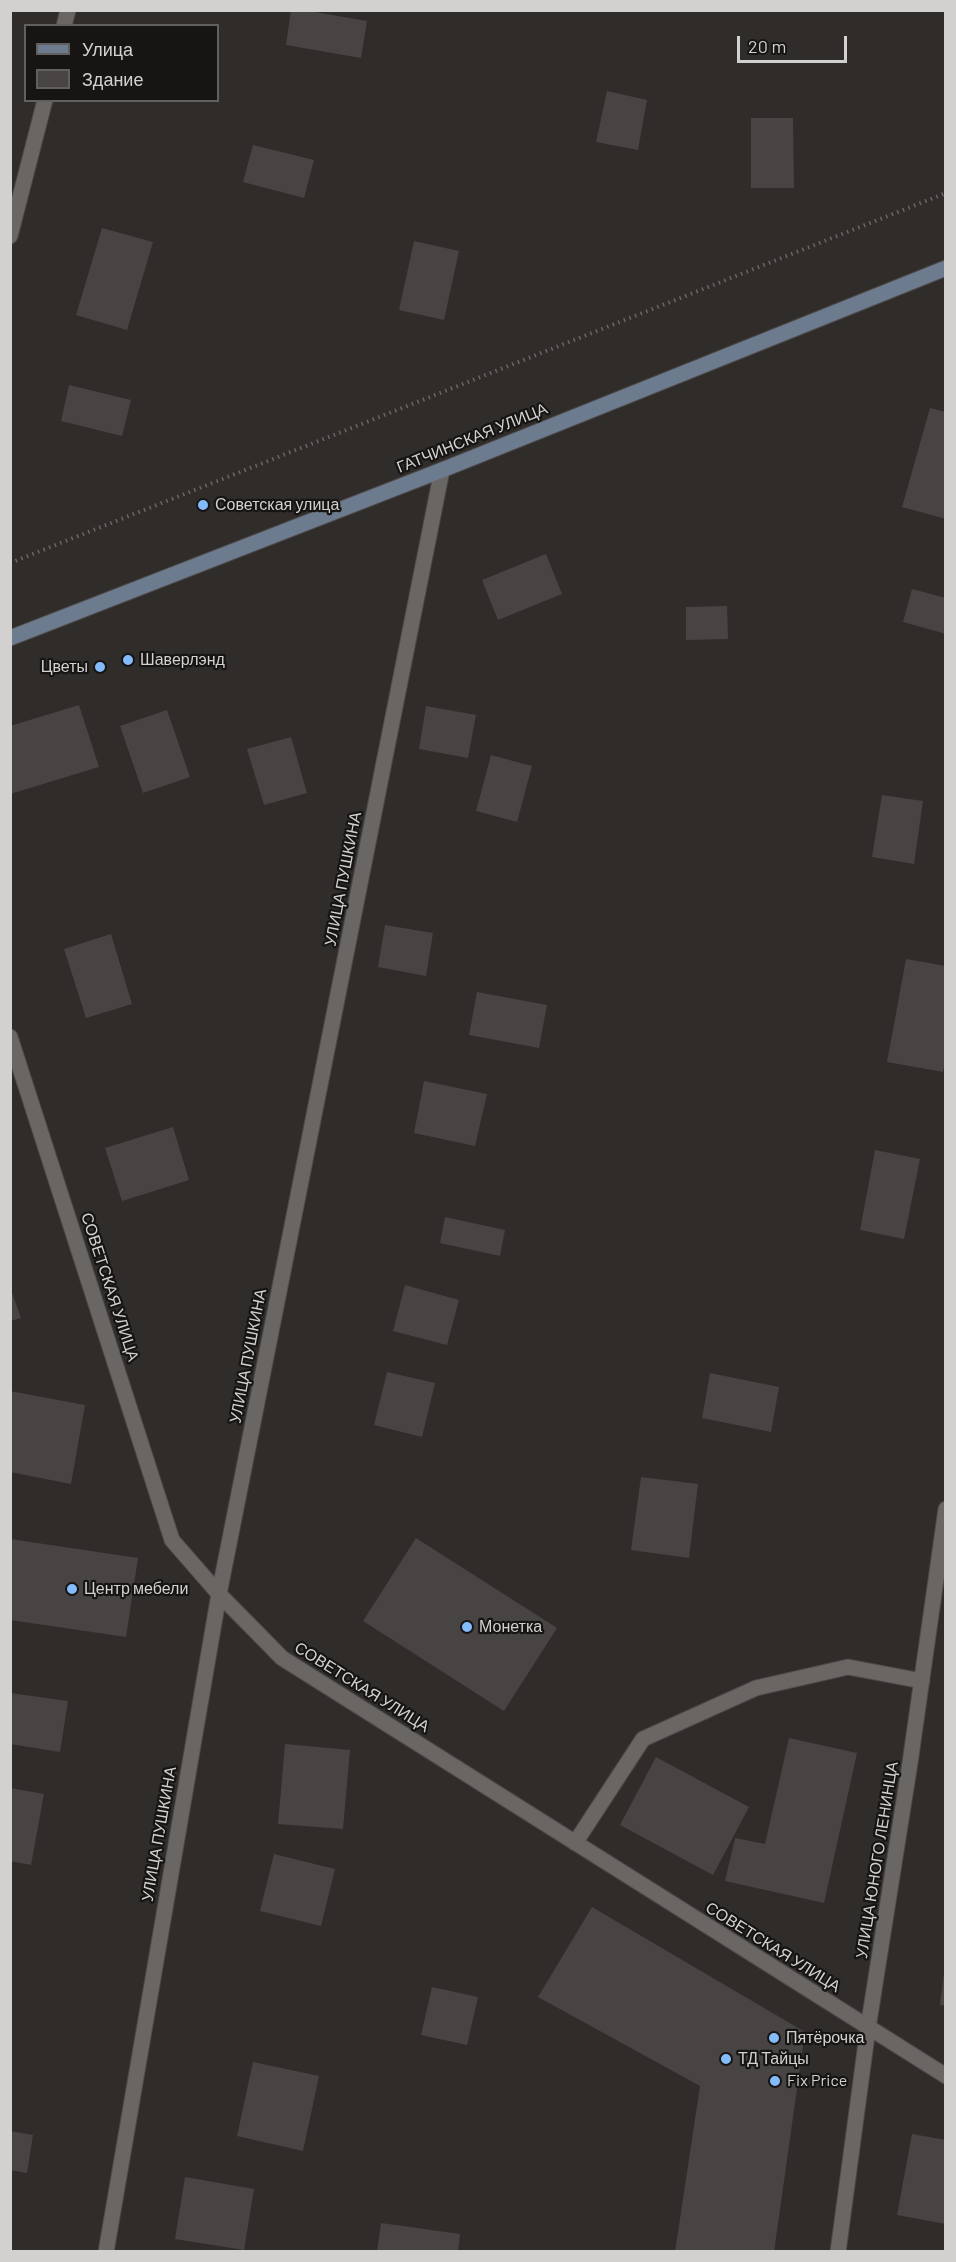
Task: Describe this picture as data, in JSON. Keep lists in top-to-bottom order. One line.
{"streets":{"main road":["ГАТЧИНСКАЯ УЛИЦА"],"street":["УЛИЦА ПУШКИНА","СОВЕТСКАЯ УЛИЦА","УЛИЦА ЮНОГО ЛЕНИНЦА"]},"crossings":[["ГАТЧИНСКАЯ УЛИЦА","УЛИЦА ПУШКИНА"],["УЛИЦА ПУШКИНА","СОВЕТСКАЯ УЛИЦА"],["СОВЕТСКАЯ УЛИЦА","УЛИЦА ЮНОГО ЛЕНИНЦА"]],"places":["Советская улица","Шаверлэнд","Цветы","Центр мебели","Монетка","Пятёрочка","ТД Тайцы","Fix Price"],"legend":["Улица","Здание"],"scale_bar":"20 m"}
